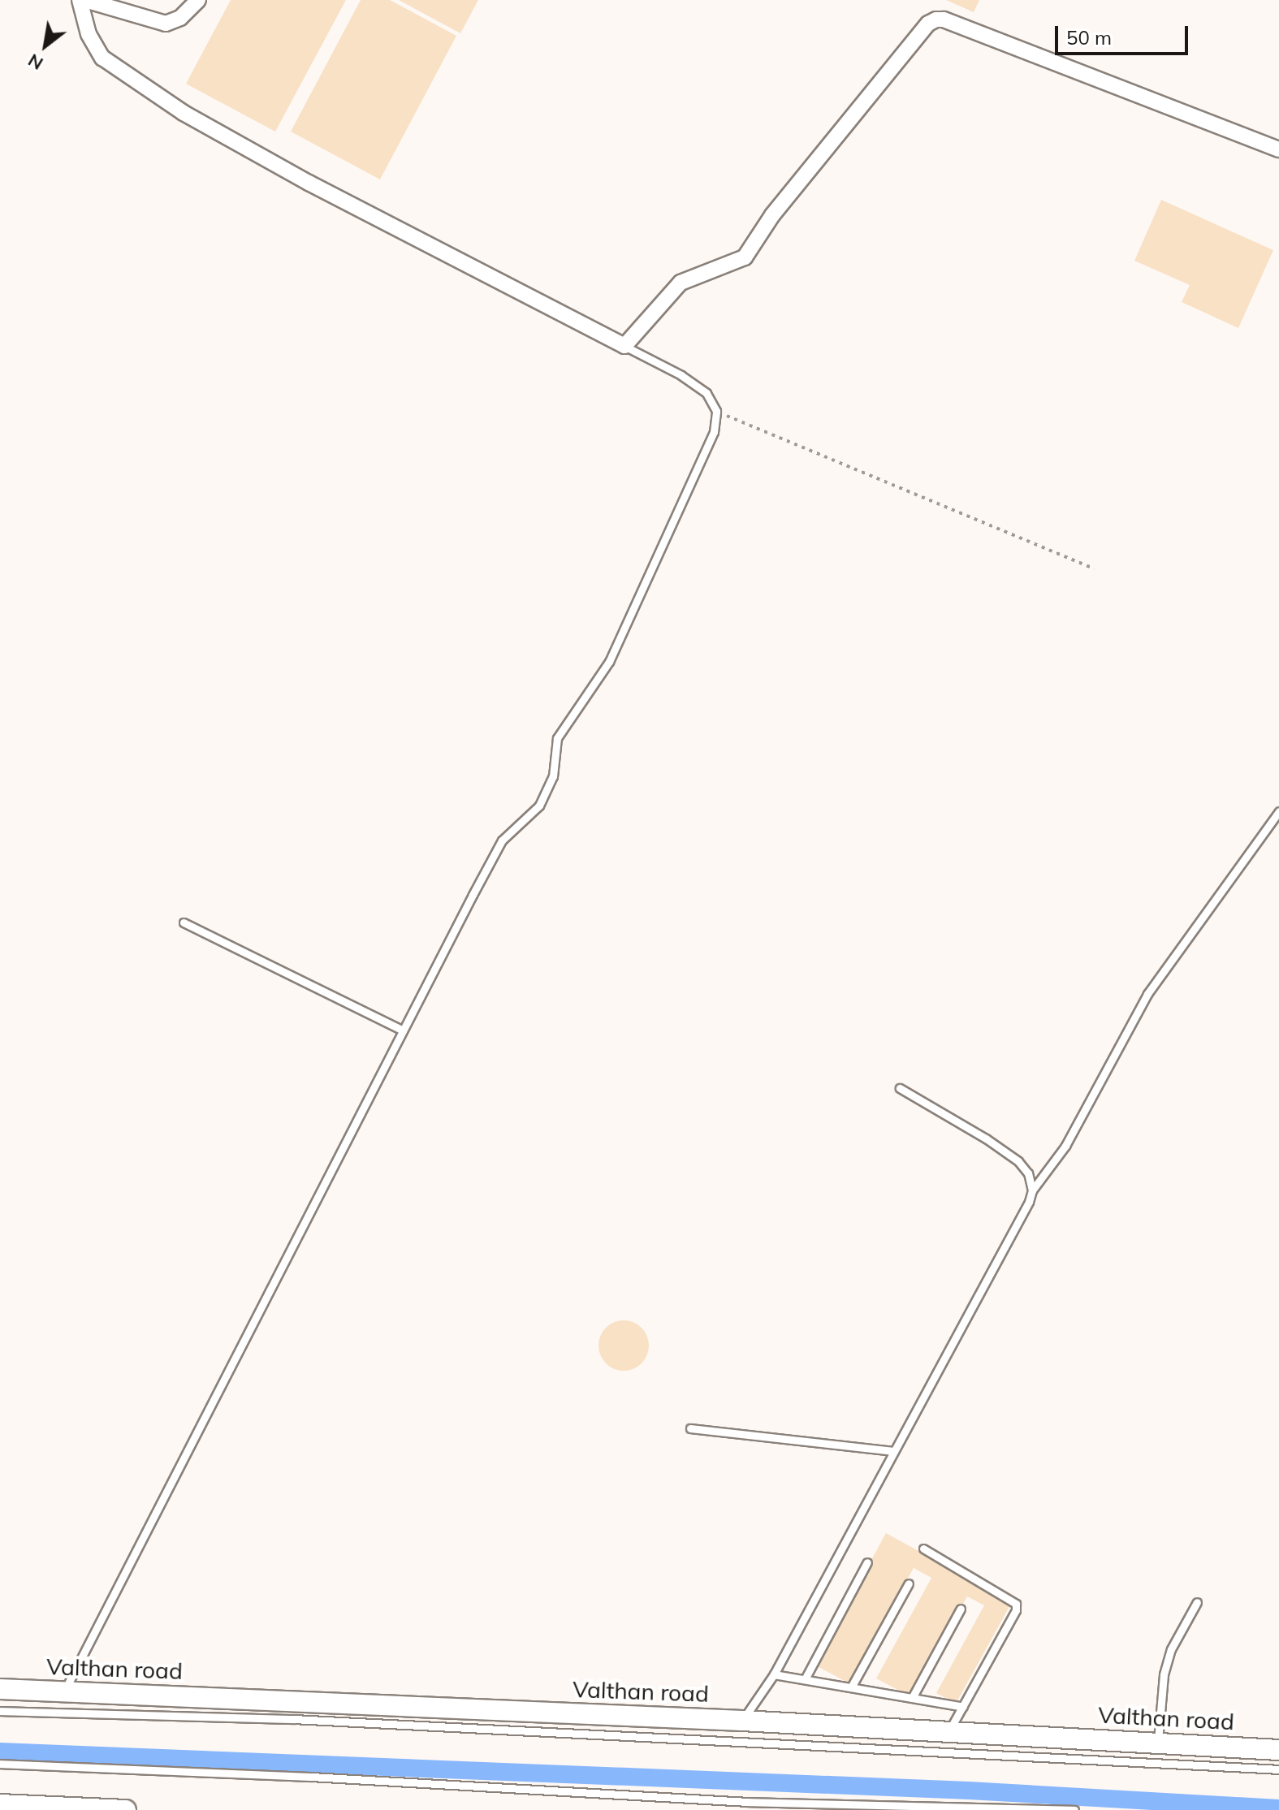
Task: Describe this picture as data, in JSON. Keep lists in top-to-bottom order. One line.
{"streets":{"main road":["Valthan road"]},"scale_bar":"50 m","north":"bottom left"}
